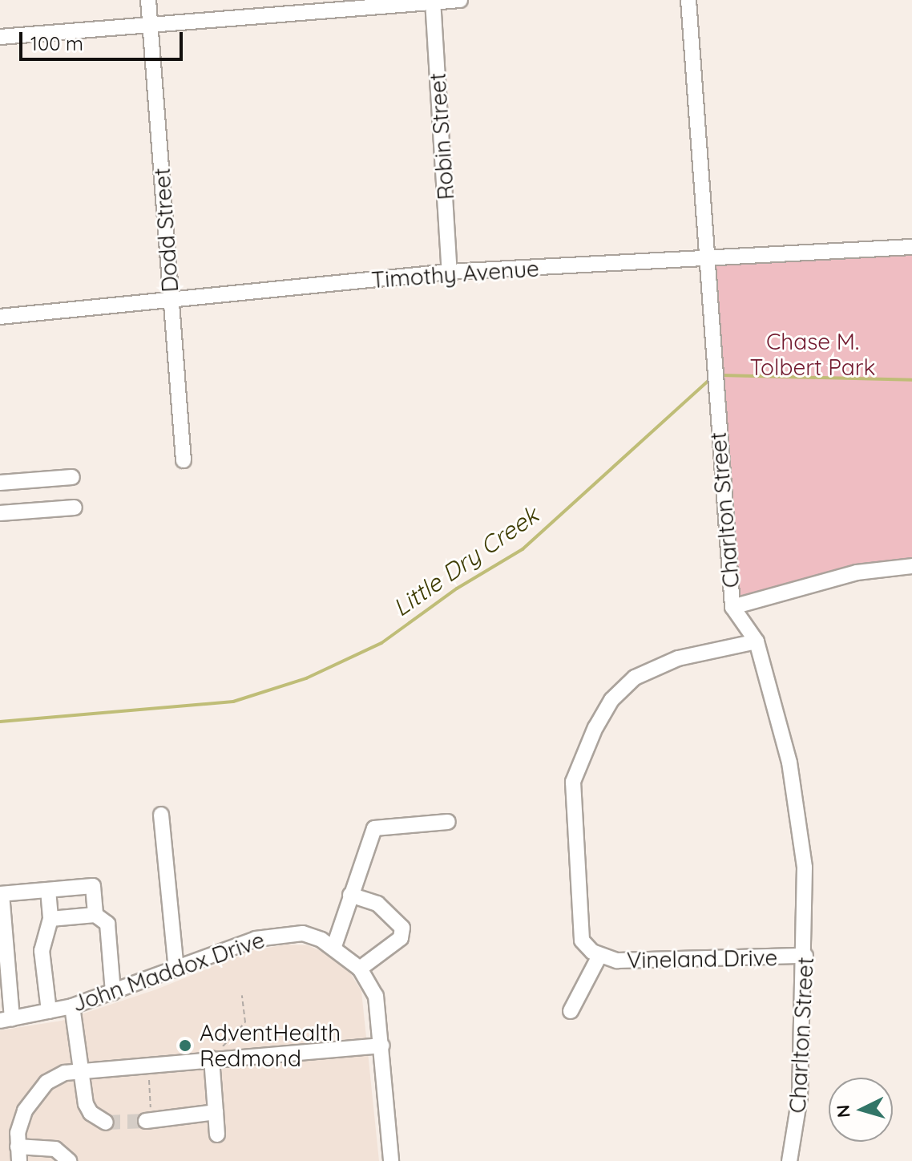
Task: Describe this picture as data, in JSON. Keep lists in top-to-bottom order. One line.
{"streets":{"street":["Robin Street","Dodd Street","Timothy Avenue","Charlton Street","Vineland Drive","John Maddox Drive"]},"crossings":[["Robin Street","Timothy Avenue"],["Dodd Street","Timothy Avenue"],["Timothy Avenue","Charlton Street"],["Charlton Street","Vineland Drive"]],"water":["Little Dry Creek"],"parks":["Chase M. Tolbert Park"],"places":["AdventHealth Redmond"],"scale_bar":"100 m","north":"left"}
